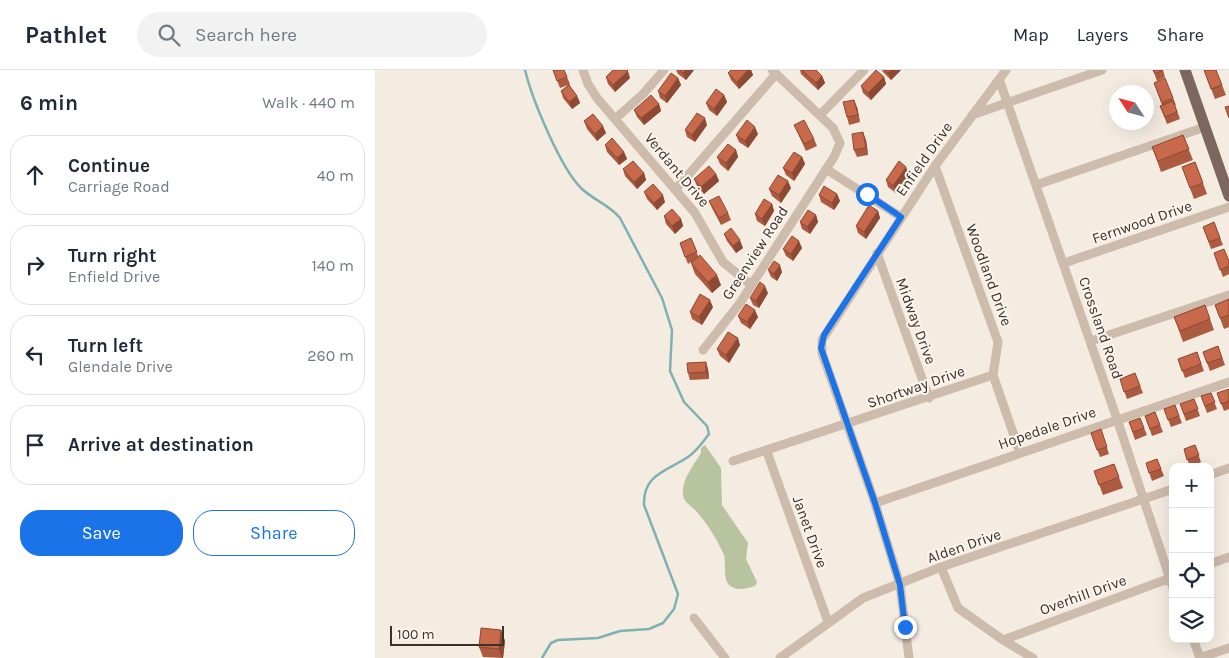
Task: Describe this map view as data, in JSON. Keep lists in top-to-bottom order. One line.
{"streets":{"street":["Enfield Drive","Verdant Drive","Fernwood Drive","Greenview Road","Woodland Drive","Midway Drive","Crossland Road","Shortway Drive","Hopedale Drive","Janet Drive","Alden Drive","Overhill Drive"]},"crossings":[["Enfield Drive","Woodland Drive"],["Enfield Drive","Midway Drive"],["Enfield Drive","Crossland Road"],["Enfield Drive","Shortway Drive"],["Verdant Drive","Greenview Road"],["Fernwood Drive","Crossland Road"],["Woodland Drive","Shortway Drive"],["Woodland Drive","Hopedale Drive"],["Midway Drive","Shortway Drive"],["Crossland Road","Hopedale Drive"],["Crossland Road","Alden Drive"],["Shortway Drive","Janet Drive"],["Janet Drive","Alden Drive"]],"scale_bar":"100 m","north":"top left","page":{"header":"Pathlet","search":"Search here","nav":["Map","Layers","Share"],"heading":["6 min","Walk · 440 m"],"list":[["Continue","Carriage Road","40 m"],["Turn right","Enfield Drive","140 m"],["Turn left","Glendale Drive","260 m"],"Arrive at destination"],"map_buttons":["+","−"],"buttons":["Save","Share"],"scale":"100 m"}}
